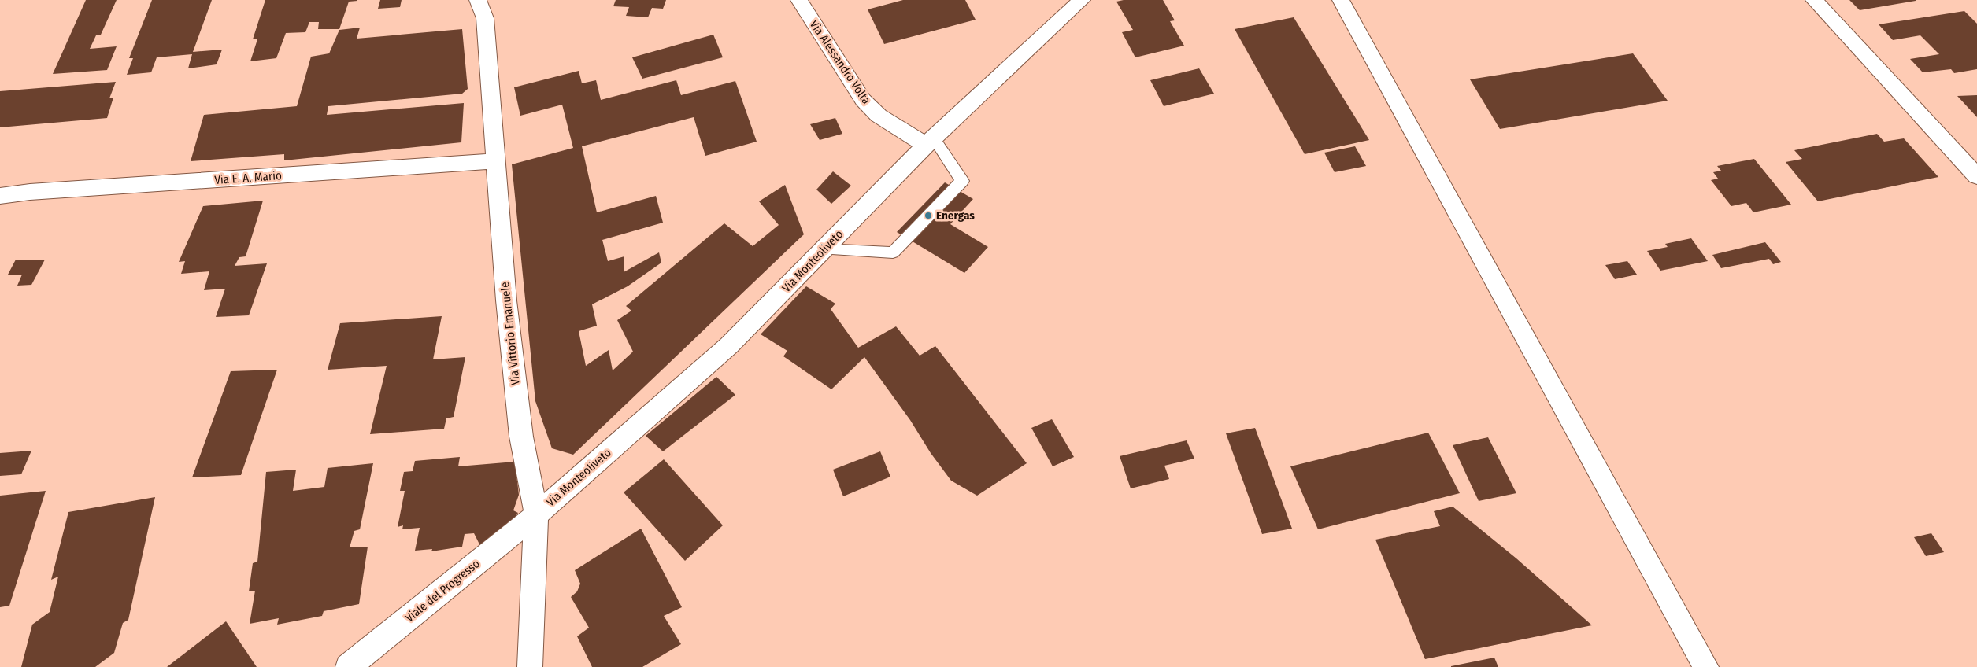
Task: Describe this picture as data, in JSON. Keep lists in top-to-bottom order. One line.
{"streets":{"street":["Via Alessandro Volta","Via E. A. Mario","Via Monteoliveto","Via Vittorio Emanuele","Viale del Progresso"]},"crossings":[["Via Alessandro Volta","Via Monteoliveto"],["Via E. A. Mario","Via Vittorio Emanuele"],["Via Monteoliveto","Via Vittorio Emanuele"],["Via Monteoliveto","Viale del Progresso"],["Via Vittorio Emanuele","Viale del Progresso"]],"places":["Energas"]}
